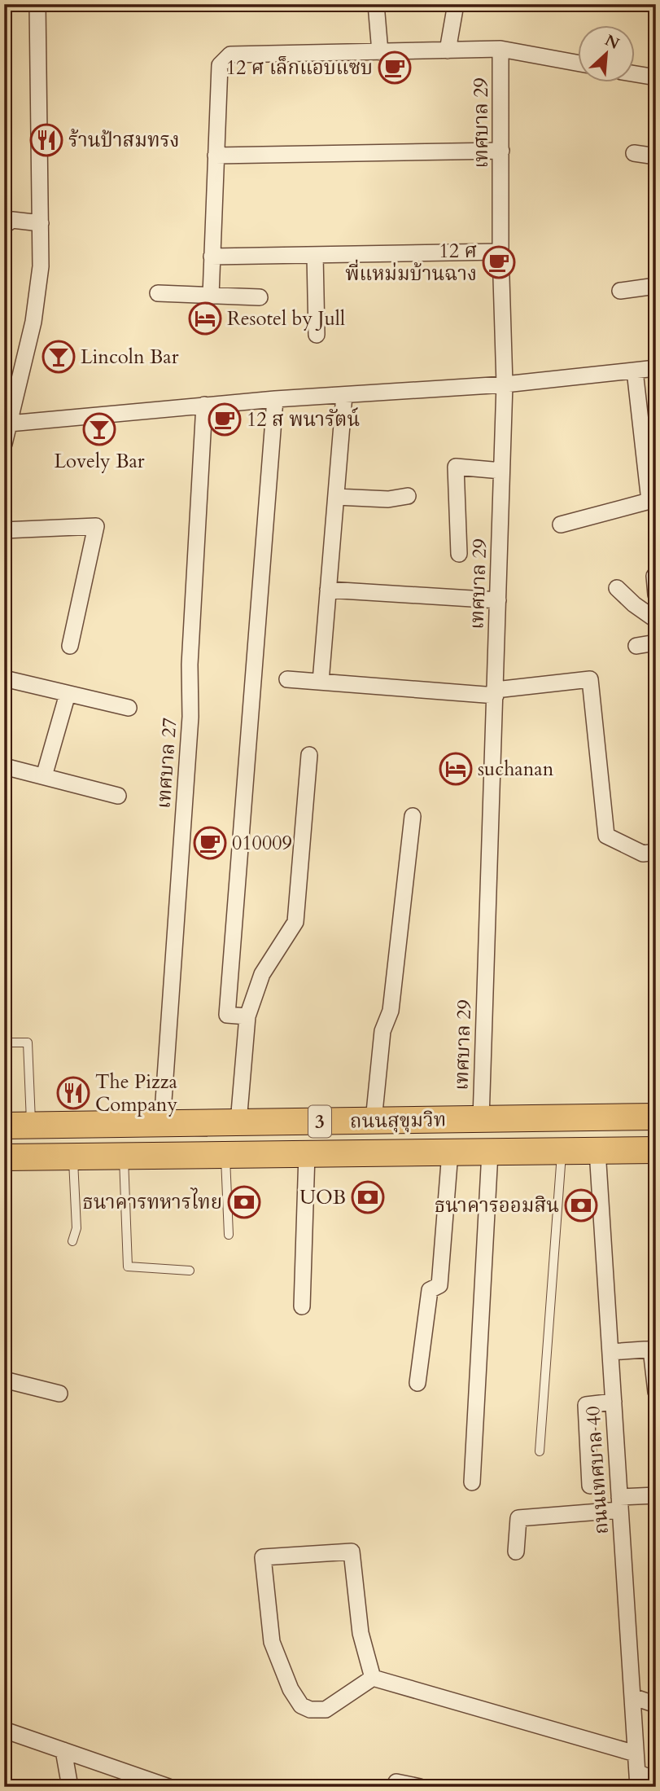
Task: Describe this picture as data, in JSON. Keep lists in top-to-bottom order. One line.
{"streets":{"highway":["ถนนสุขุมวิท","3"],"street":["เทศบาล 29","เทศบาล 27","ถนนเทศบาล 40"]},"crossings":[["เทศบาล 29","ถนนสุขุมวิท"],["เทศบาล 27","ถนนสุขุมวิท"],["ถนนสุขุมวิท","ถนนเทศบาล 40"]],"places":{"cafe":["12 ศ เล็กแอบแซบ","12 ศ พี่แหม่มบ้านฉาง","12 ส พนารัตน์","010009"],"restaurant":["ร้านป้าสมทรง","The Pizza Company"],"hotel":["Resotel by Jull","suchanan"],"bar":["Lincoln Bar","Lovely Bar"],"bank":["UOB","ธนาคารทหารไทย","ธนาคารออมสิน"]},"north":"top right"}
